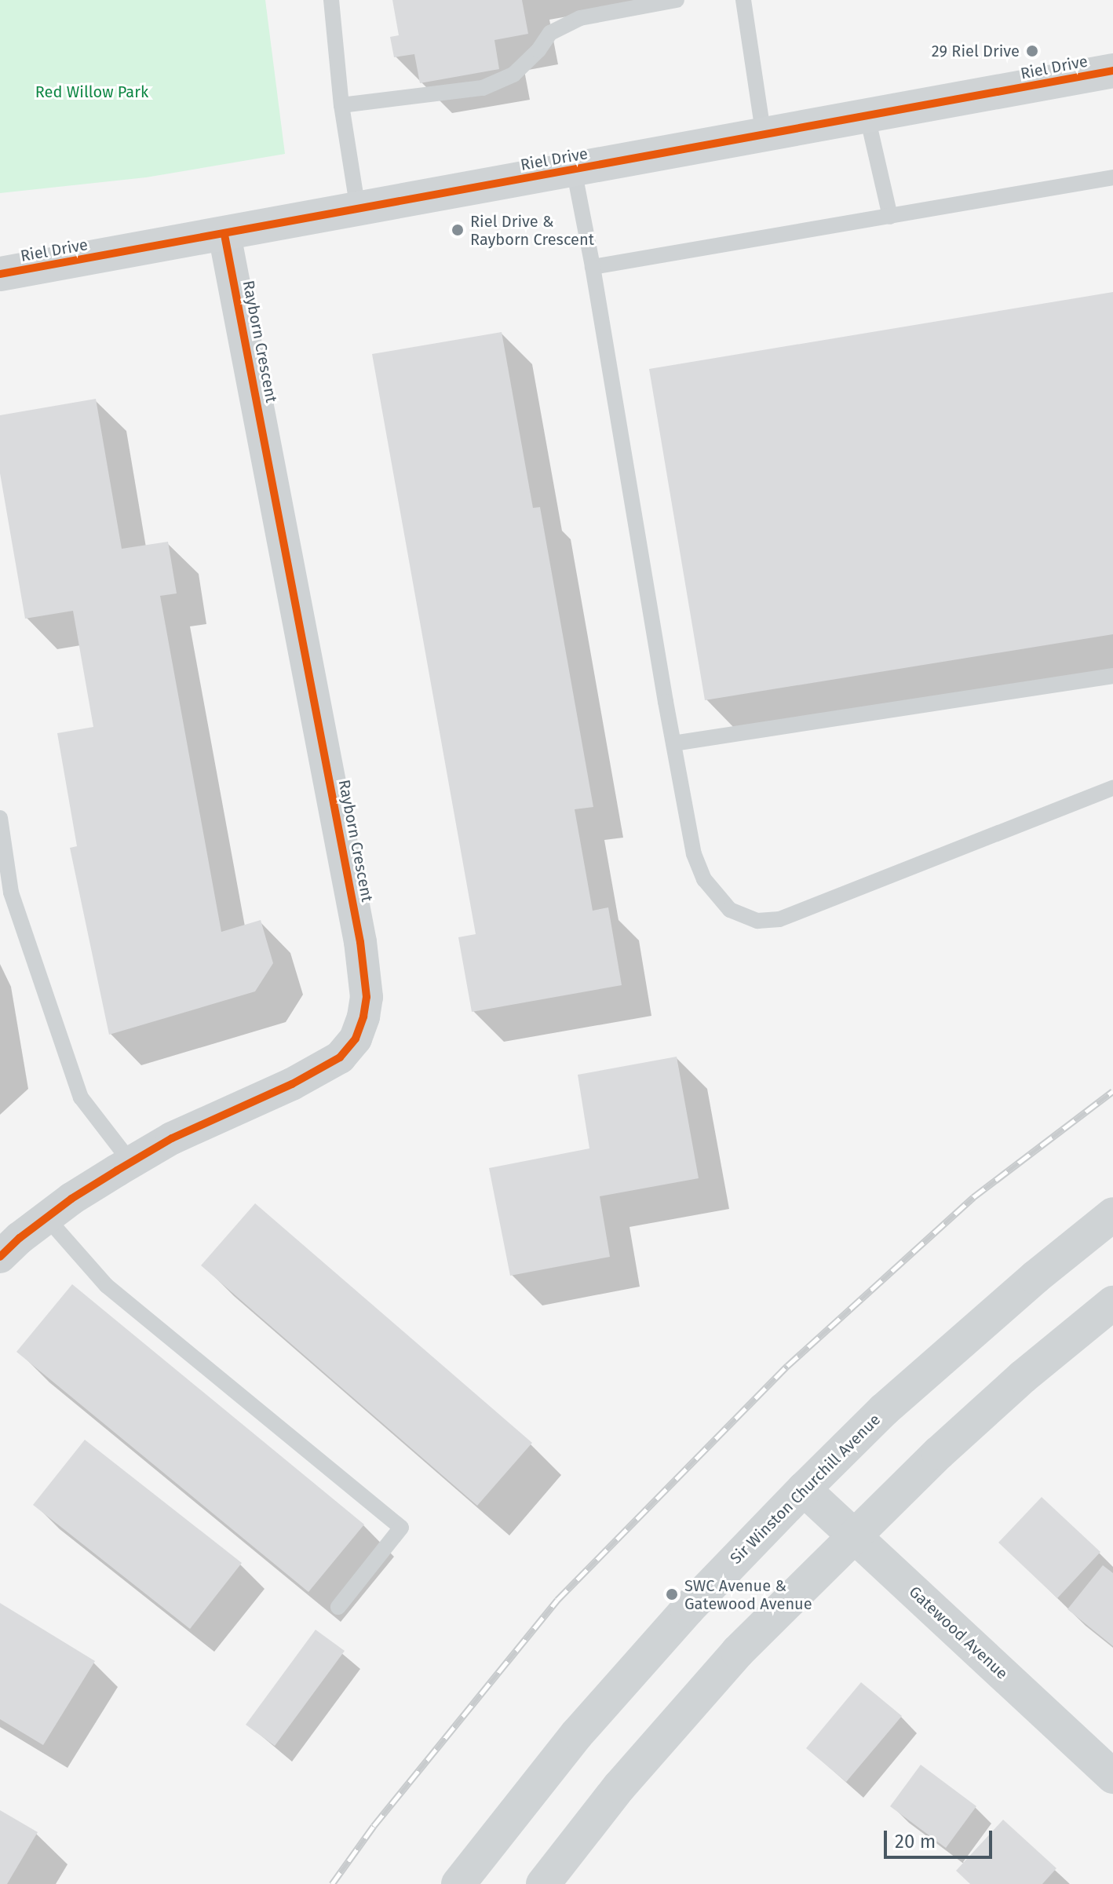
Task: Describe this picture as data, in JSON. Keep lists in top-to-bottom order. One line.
{"streets":{"main road":["Riel Drive","Sir Winston Churchill Avenue","Gatewood Avenue"],"street":["Rayborn Crescent"]},"crossings":[["Riel Drive","Rayborn Crescent"],["Sir Winston Churchill Avenue","Gatewood Avenue"]],"parks":["Red Willow Park"],"places":["29 Riel Drive","Riel Drive & Rayborn Crescent","SWC Avenue & Gatewood Avenue"],"scale_bar":"20 m"}
